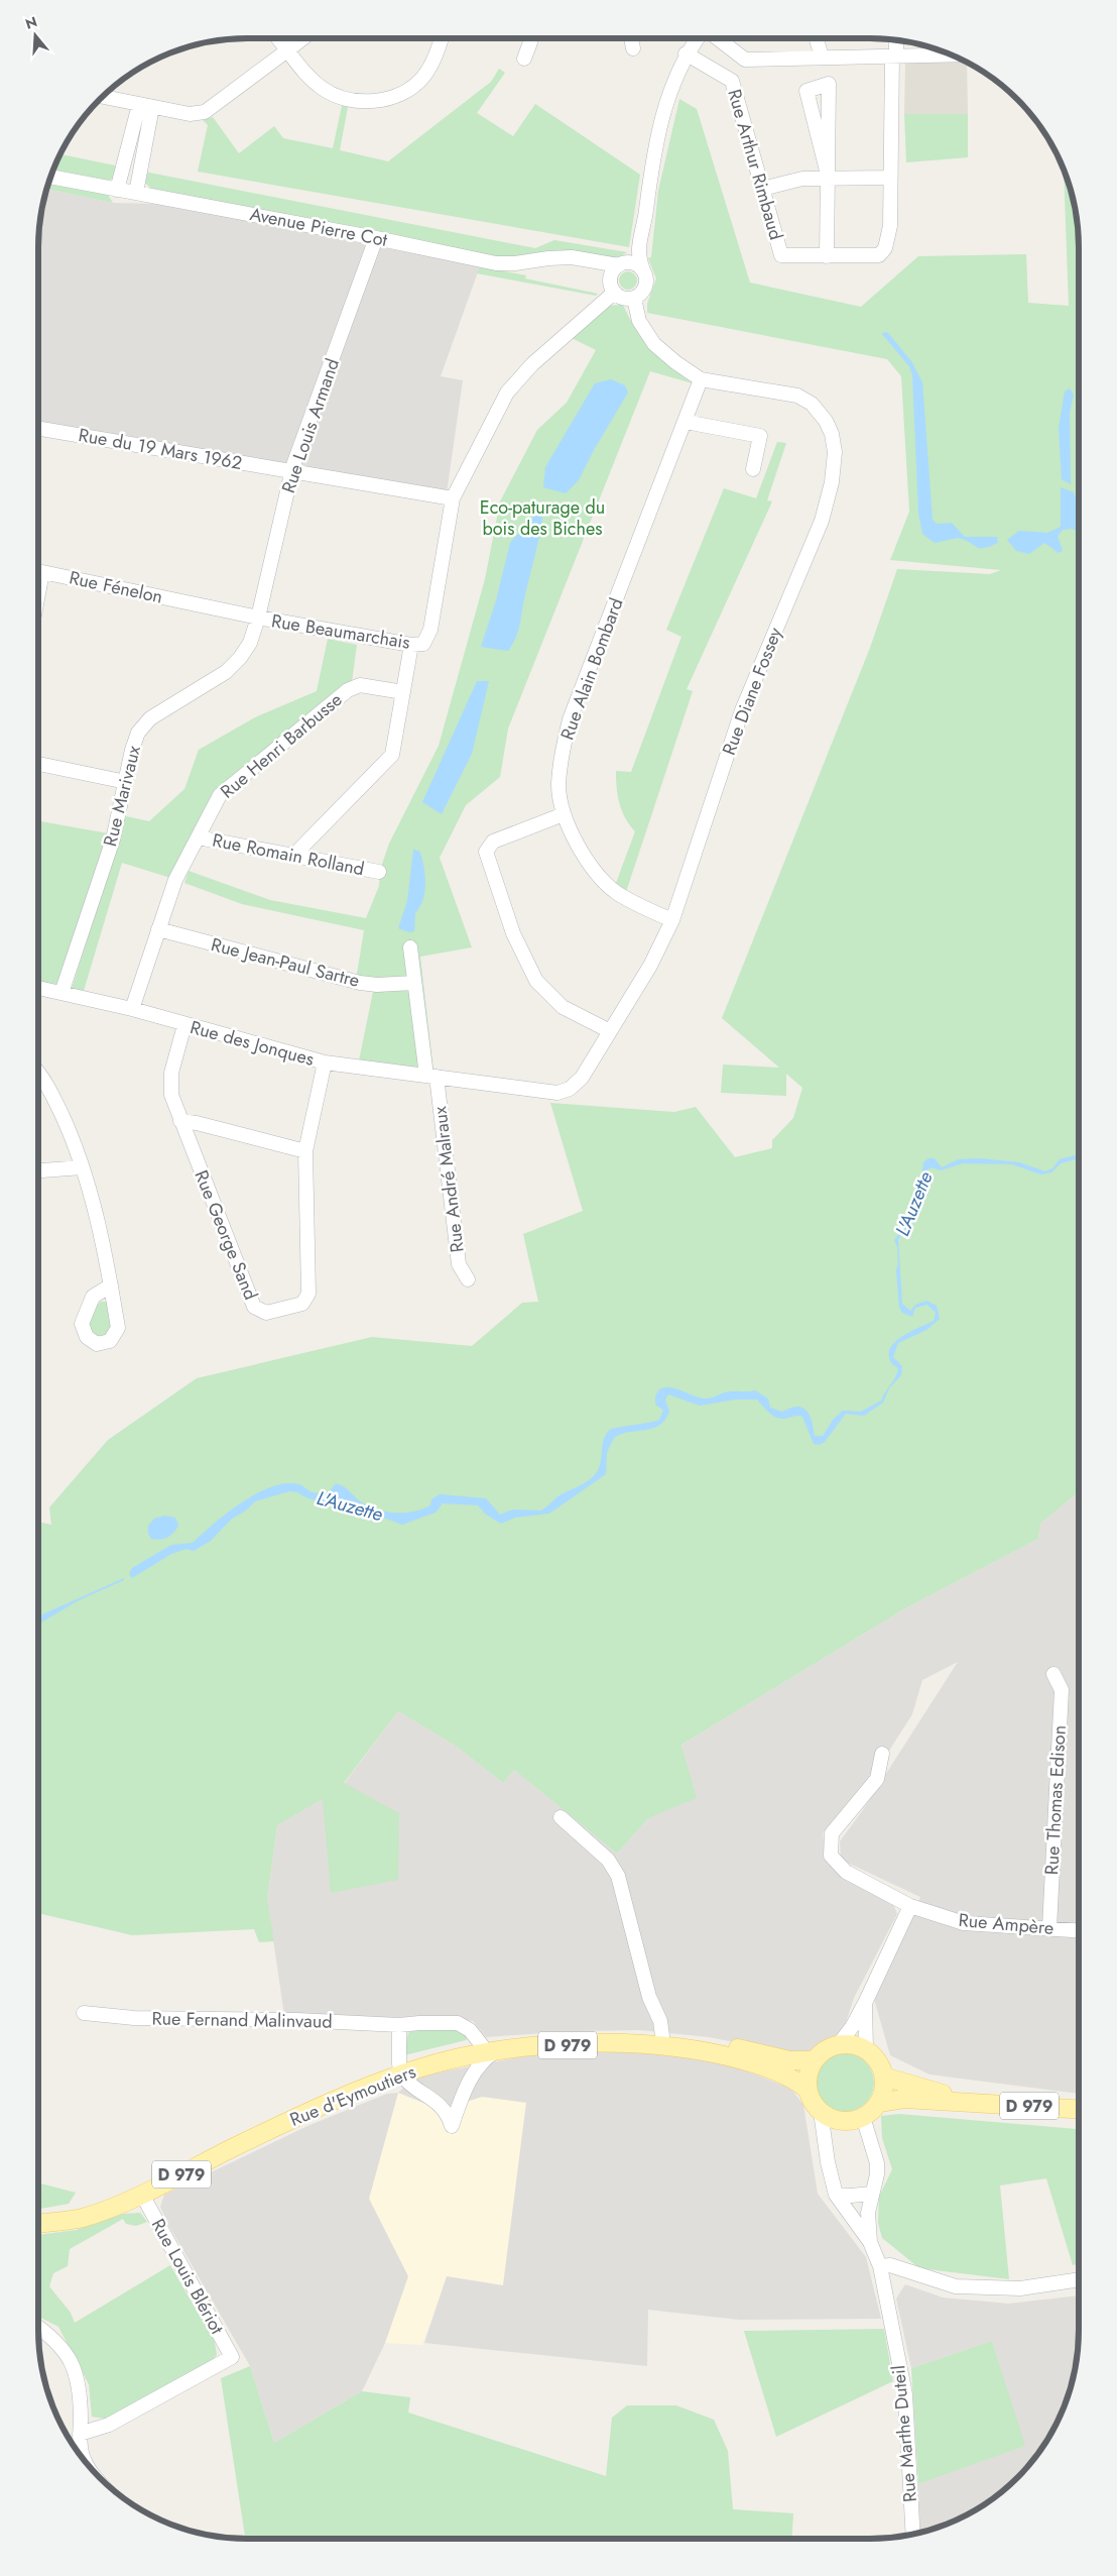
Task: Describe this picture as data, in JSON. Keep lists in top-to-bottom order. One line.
{"streets":{"main road":["D 979","Rue d'Eymoutiers"],"street":["Rue Arthur Rimbaud","Avenue Pierre Cot","Rue Louis Armand","Rue du 19 Mars 1962","Rue Fénelon","Rue Beaumarchais","Rue Alain Bombard","Rue Diane Fossey","Rue Henri Barbusse","Rue Marivaux","Rue Romain Rolland","Rue Jean-Paul Sartre","Rue des Jonques","Rue André Malraux","Rue George Sand","Rue Thomas Edison","Rue Ampère","Rue Fernand Malinvaud","Rue Louis Blériot","Rue Marthe Duteil"]},"crossings":[["Avenue Pierre Cot","Rue Louis Armand"],["Avenue Pierre Cot","Rue Diane Fossey"],["Rue Louis Armand","Rue du 19 Mars 1962"],["Rue Louis Armand","Rue Fénelon"],["Rue Louis Armand","Rue Beaumarchais"],["Rue Louis Armand","Rue Marivaux"],["Rue Fénelon","Rue Beaumarchais"],["Rue Fénelon","Rue Marivaux"],["Rue Beaumarchais","Rue Marivaux"],["Rue Alain Bombard","Rue Diane Fossey"],["Rue Diane Fossey","Rue des Jonques"],["Rue Henri Barbusse","Rue Romain Rolland"],["Rue Henri Barbusse","Rue Jean-Paul Sartre"],["Rue Henri Barbusse","Rue des Jonques"],["Rue Marivaux","Rue des Jonques"],["Rue Jean-Paul Sartre","Rue André Malraux"],["Rue des Jonques","Rue André Malraux"],["Rue des Jonques","Rue George Sand"],["Rue Thomas Edison","Rue Ampère"],["Rue Fernand Malinvaud","D 979"],["Rue Fernand Malinvaud","Rue d'Eymoutiers"],["D 979","Rue d'Eymoutiers"],["Rue d'Eymoutiers","Rue Louis Blériot"]],"water":["L'Auzette"],"parks":["Eco-paturage du bois des Biches"],"north":"top"}
